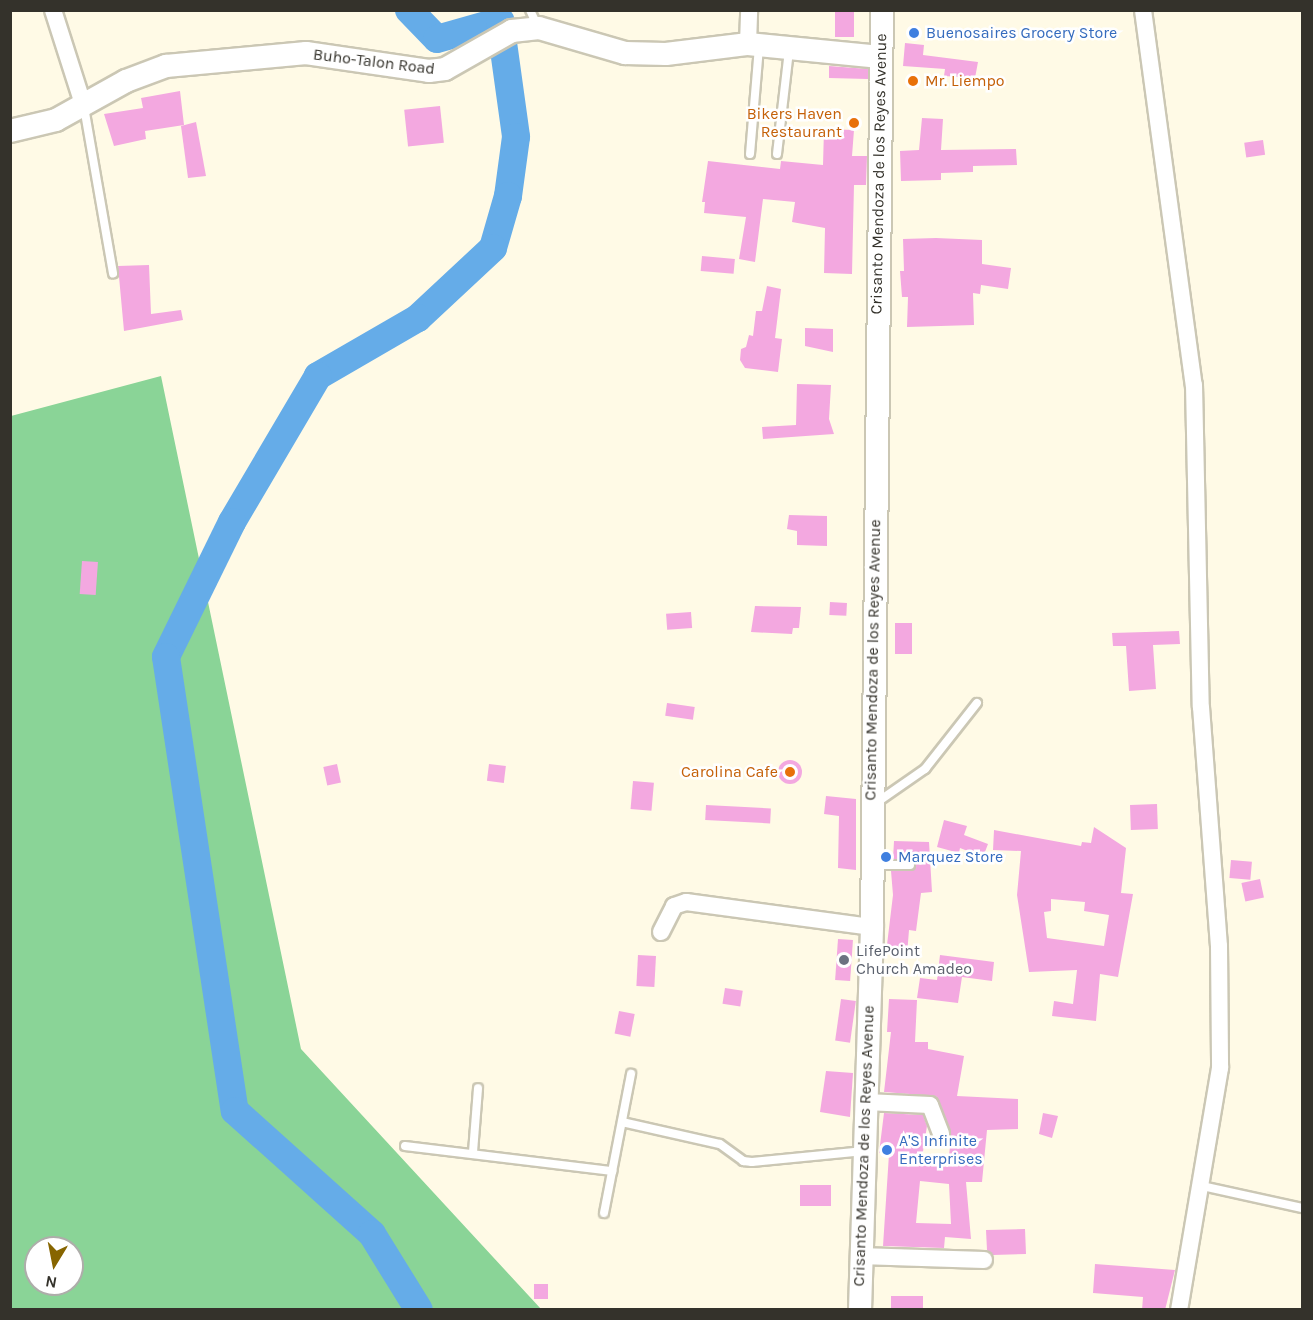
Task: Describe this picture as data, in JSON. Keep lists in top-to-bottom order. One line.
{"streets":{"main road":["Buho-Talon Road","Crisanto Mendoza de los Reyes Avenue"]},"crossings":[["Buho-Talon Road","Crisanto Mendoza de los Reyes Avenue"]],"places":["Buenosaires Grocery Store","Mr. Liempo","Bikers Haven Restaurant","Carolina Cafe","Marquez Store","LifePoint Church Amadeo","A'S Infinite Enterprises"],"north":"bottom"}
